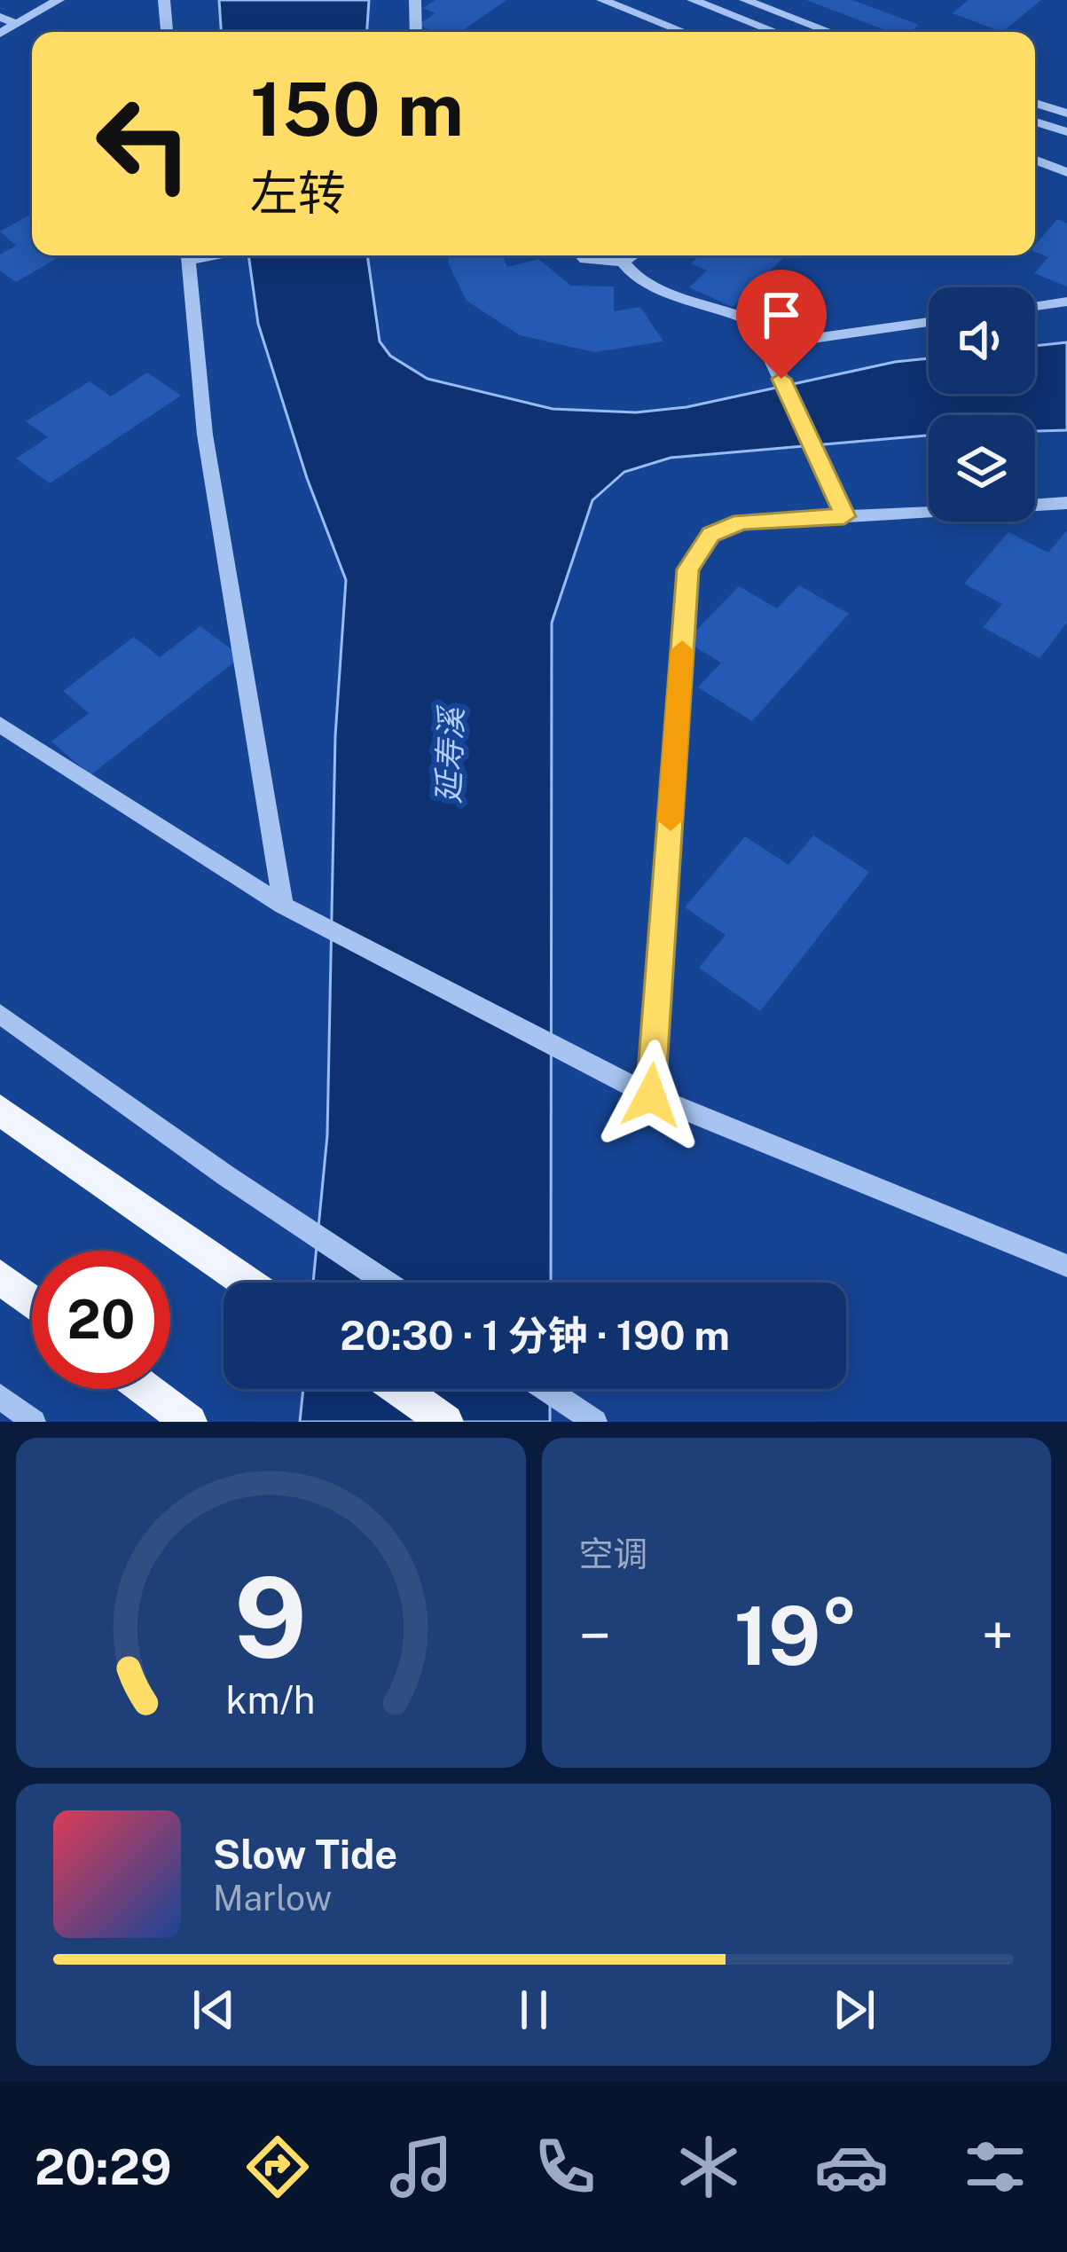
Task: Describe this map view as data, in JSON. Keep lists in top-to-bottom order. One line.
{"water":["延寿溪"],"page":{"turn":["150 m","左转"],"limit":"20","trip":"20:30 · 1 分钟 · 190 m","tile":"空调","heat":["−","19°","+"],"song":["Slow Tide","Marlow"],"tabs":"20:29","gauge":["9","km/h"]}}
